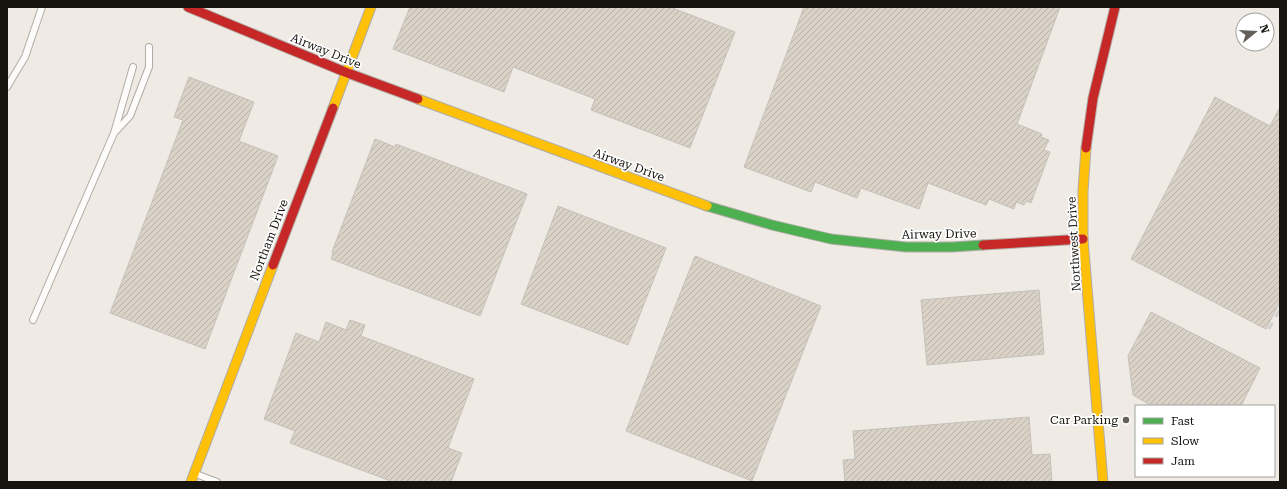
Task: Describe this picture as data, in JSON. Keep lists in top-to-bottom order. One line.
{"streets":{"street":["Airway Drive","Northam Drive","Northwest Drive"]},"crossings":[["Airway Drive","Northam Drive"],["Airway Drive","Northwest Drive"]],"places":["Car Parking"],"legend":["Fast","Slow","Jam"],"north":"right"}
